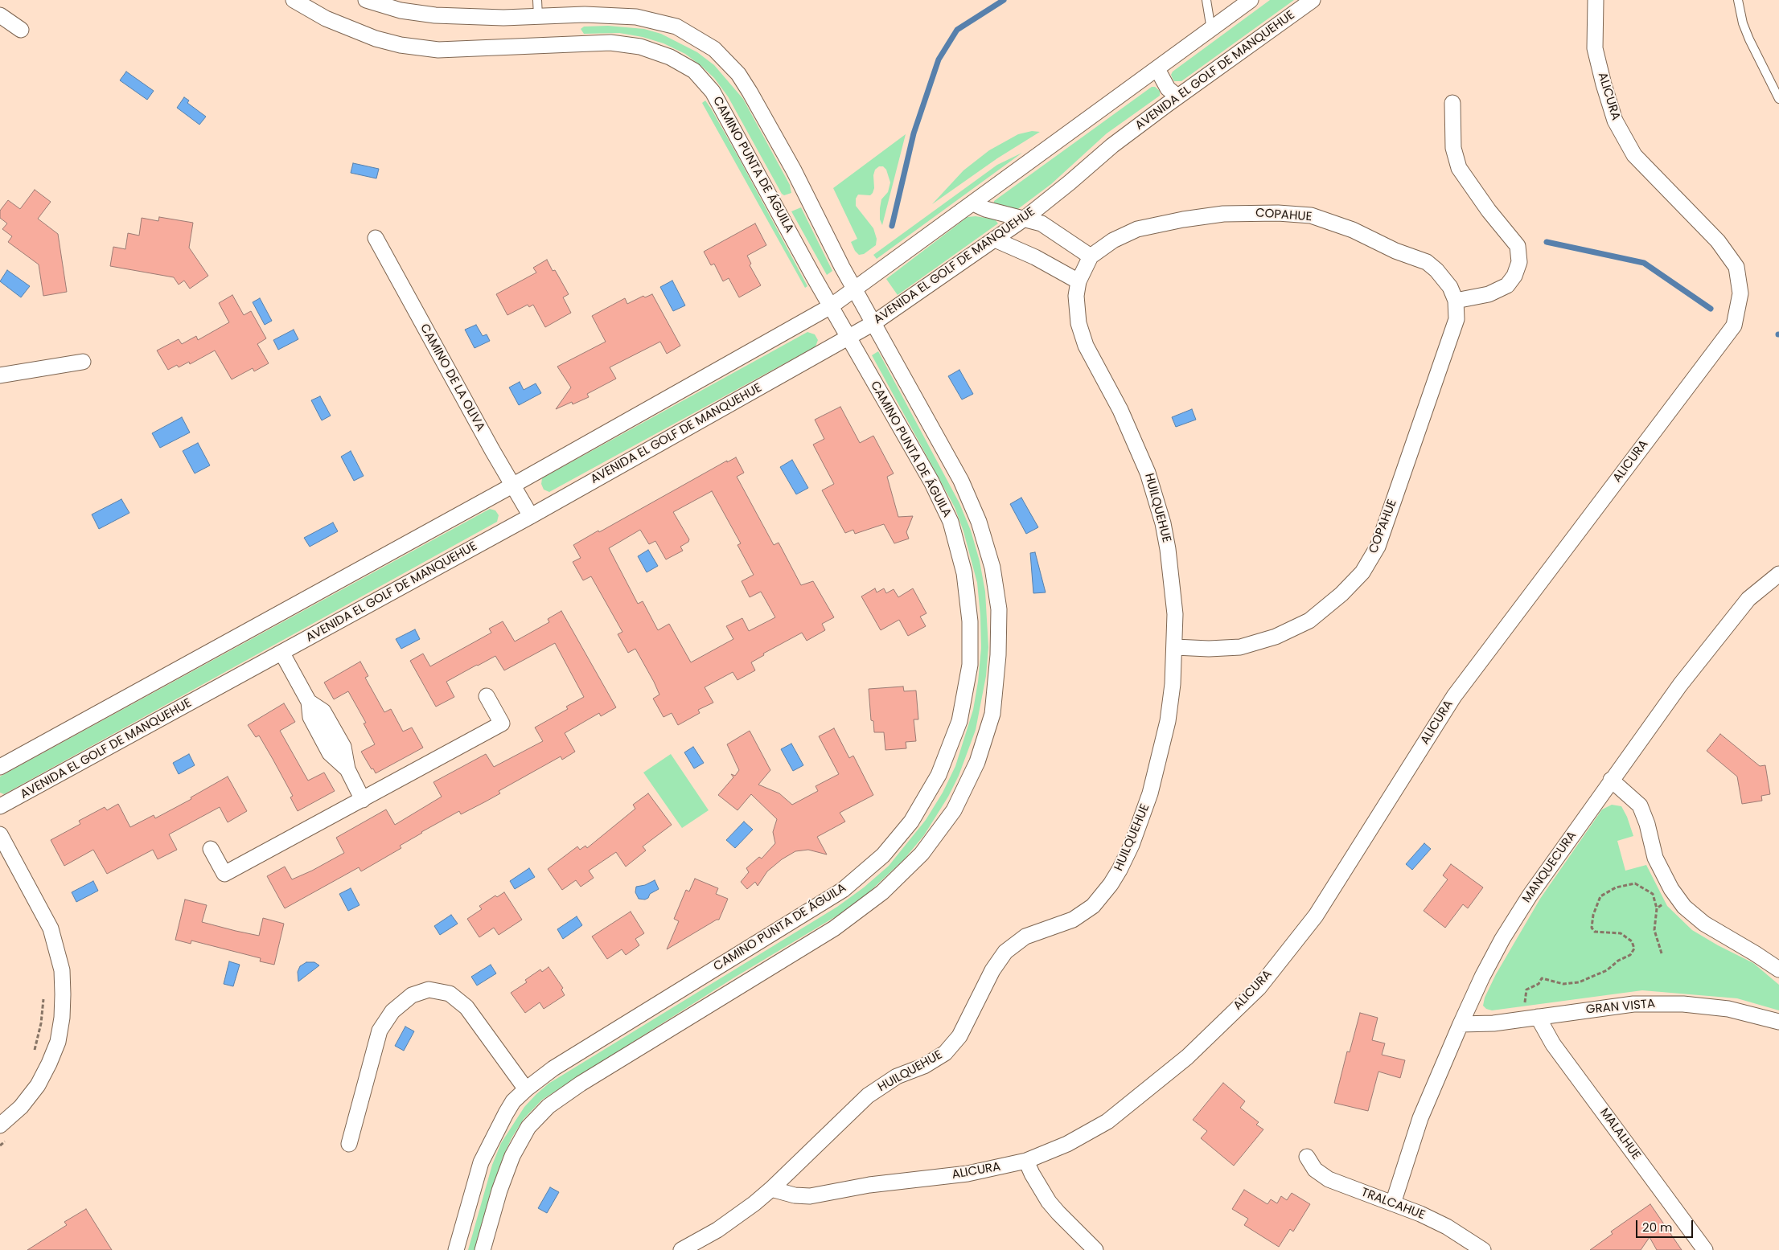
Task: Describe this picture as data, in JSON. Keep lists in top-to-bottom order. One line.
{"streets":{"street":["AVENIDA EL GOLF DE MANQUEHUE","ALICURA","CAMINO PUNTA DE ÁGUILA","COPAHUE","CAMINO DE LA OLIVA","HUILQUEHUE","MANQUECURA","GRAN VISTA","MALALHUE","TRALCAHUE"]},"crossings":[["AVENIDA EL GOLF DE MANQUEHUE","CAMINO PUNTA DE ÁGUILA"],["AVENIDA EL GOLF DE MANQUEHUE","CAMINO DE LA OLIVA"],["ALICURA","HUILQUEHUE"],["COPAHUE","HUILQUEHUE"],["MANQUECURA","GRAN VISTA"],["MANQUECURA","TRALCAHUE"],["GRAN VISTA","MALALHUE"]],"scale_bar":"20 m"}
